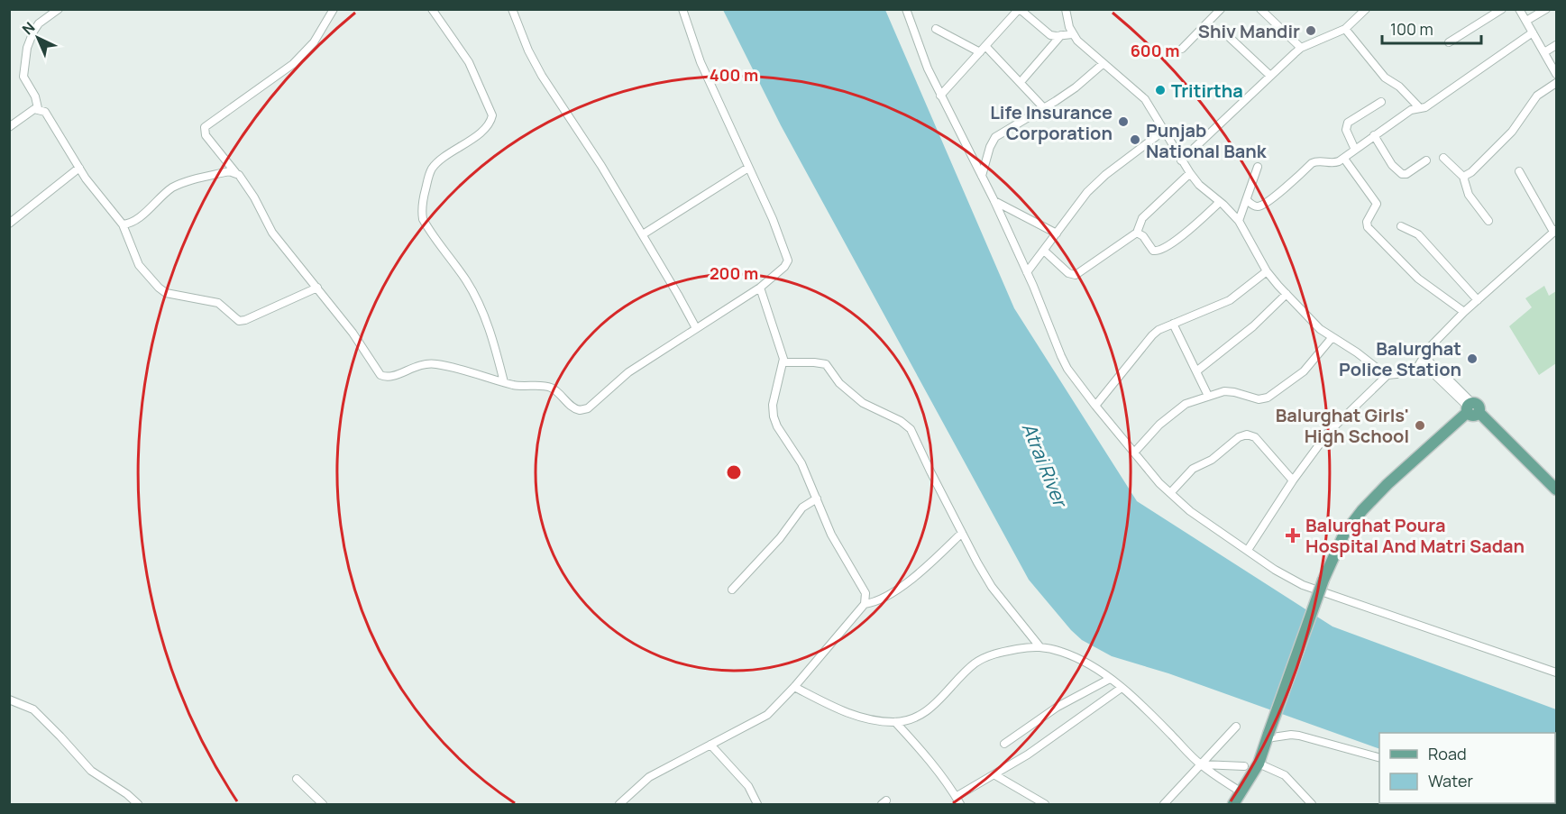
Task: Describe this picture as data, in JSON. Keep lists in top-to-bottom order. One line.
{"water":["Atrai River"],"places":{"other":["Shiv Mandir","Tritirtha","Life Insurance Corporation","Punjab National Bank","Balurghat Police Station","Balurghat Girls' High School"],"health":["Balurghat Poura Hospital And Matri Sadan"]},"legend":["Road","Water"],"scale_bar":"100 m","north":"top left","rings":["600 m","400 m","200 m"]}
